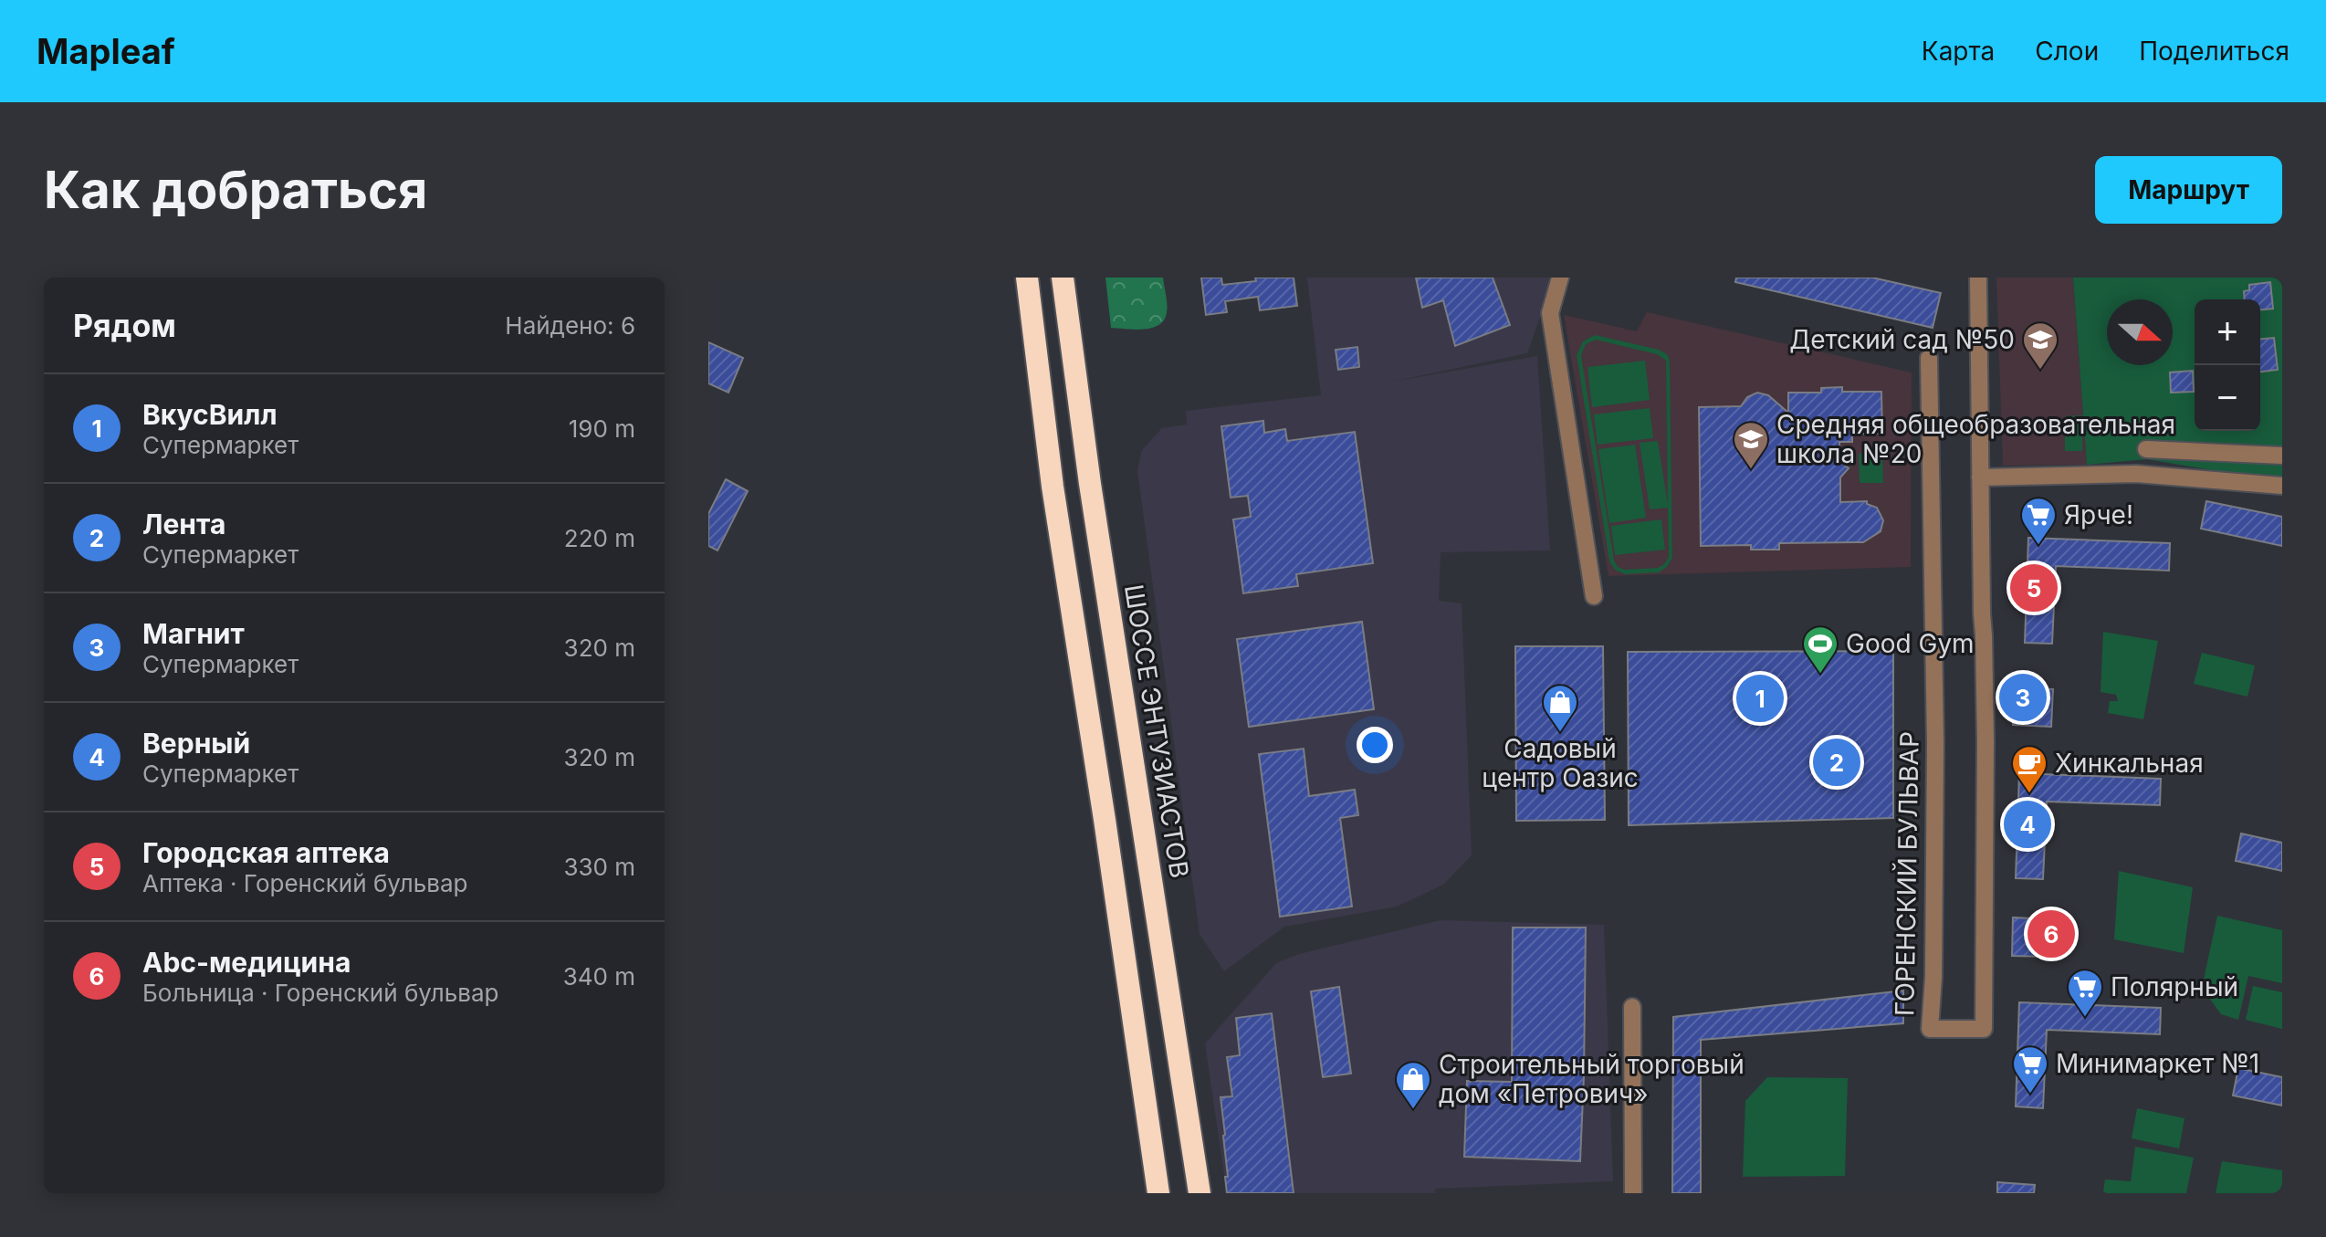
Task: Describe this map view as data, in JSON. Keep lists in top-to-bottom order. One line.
{"streets":{"highway":["ШОССЕ ЭНТУЗИАСТОВ"],"street":["ГОРЕНСКИЙ БУЛЬВАР"]},"places":{"school or university":["Детский сад №50","Средняя общеобразовательная школа №20"],"supermarket":["Ярче!","Полярный","Минимаркет №1"],"sports":["Good Gym"],"shop":["Садовый центр Оазис","Строительный торговый дом «Петрович»"],"cafe":["Хинкальная"]},"north":"right","page":{"header":"Mapleaf","nav":["Карта","Слои","Поделиться"],"buttons":"Маршрут","title":"Как добраться","heading":["Рядом","Найдено: 6"],"map_buttons":["+","−"],"list":[{"mark":"1","name":"ВкусВилл","note":"Супермаркет","value":"190 m"},{"mark":"2","name":"Лента","note":"Супермаркет","value":"220 m"},{"mark":"3","name":"Магнит","note":"Супермаркет","value":"320 m"},{"mark":"4","name":"Верный","note":"Супермаркет","value":"320 m"},{"mark":"5","name":"Городская аптека","note":"Аптека · Горенский бульвар","value":"330 m"},{"mark":"6","name":"Abc-медицина","note":"Больница · Горенский бульвар","value":"340 m"}],"pins":["5","3","1","2","4","6"]}}
